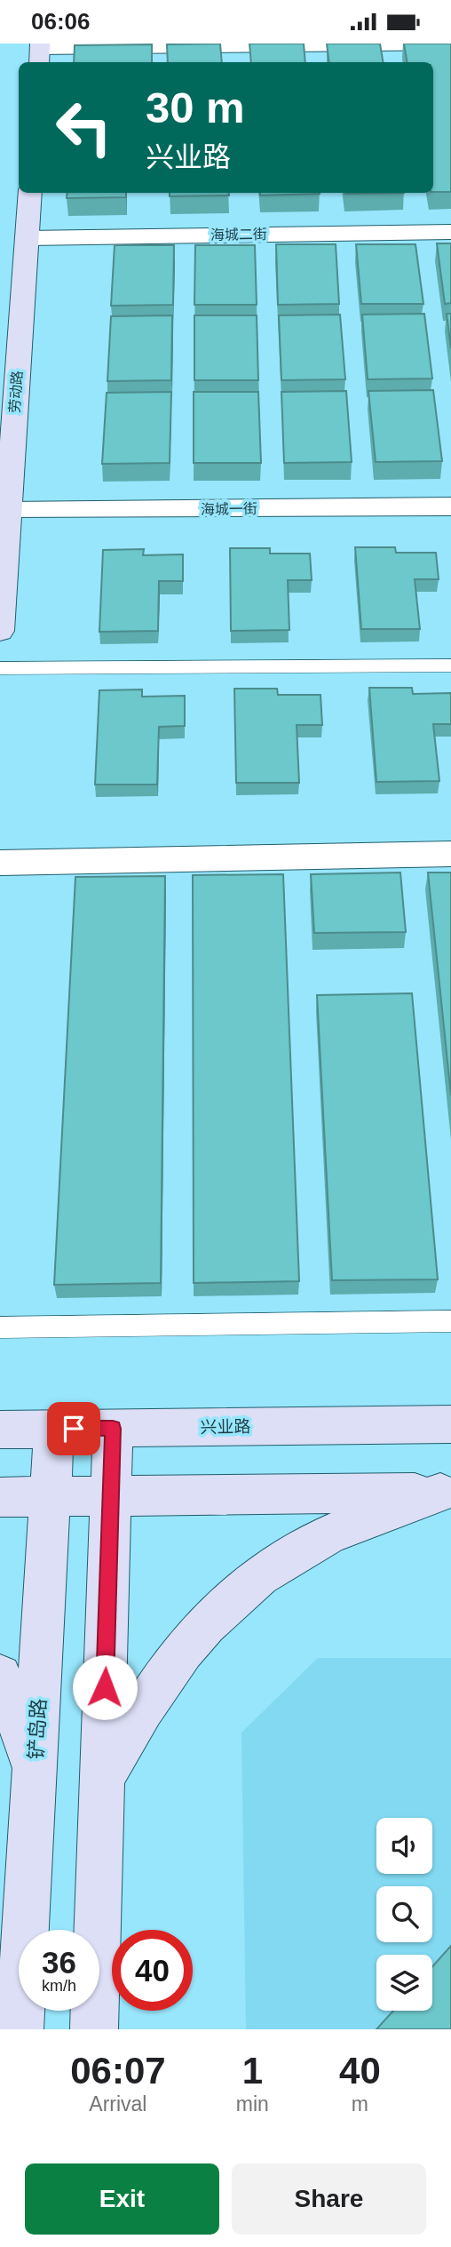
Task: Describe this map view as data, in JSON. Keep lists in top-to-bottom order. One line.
{"streets":{"street":["海城二街","劳动路","海城一街","兴业路","铲岛路"]},"crossings":[["海城二街","劳动路"],["劳动路","海城一街"],["兴业路","铲岛路"]],"page":{"status":"06:06","turn":["30 m","兴业路"],"speed":"36 km/h","limit":"40","eta":["06:07","Arrival","1","min","40","m"],"buttons":["Exit","Share"]}}
